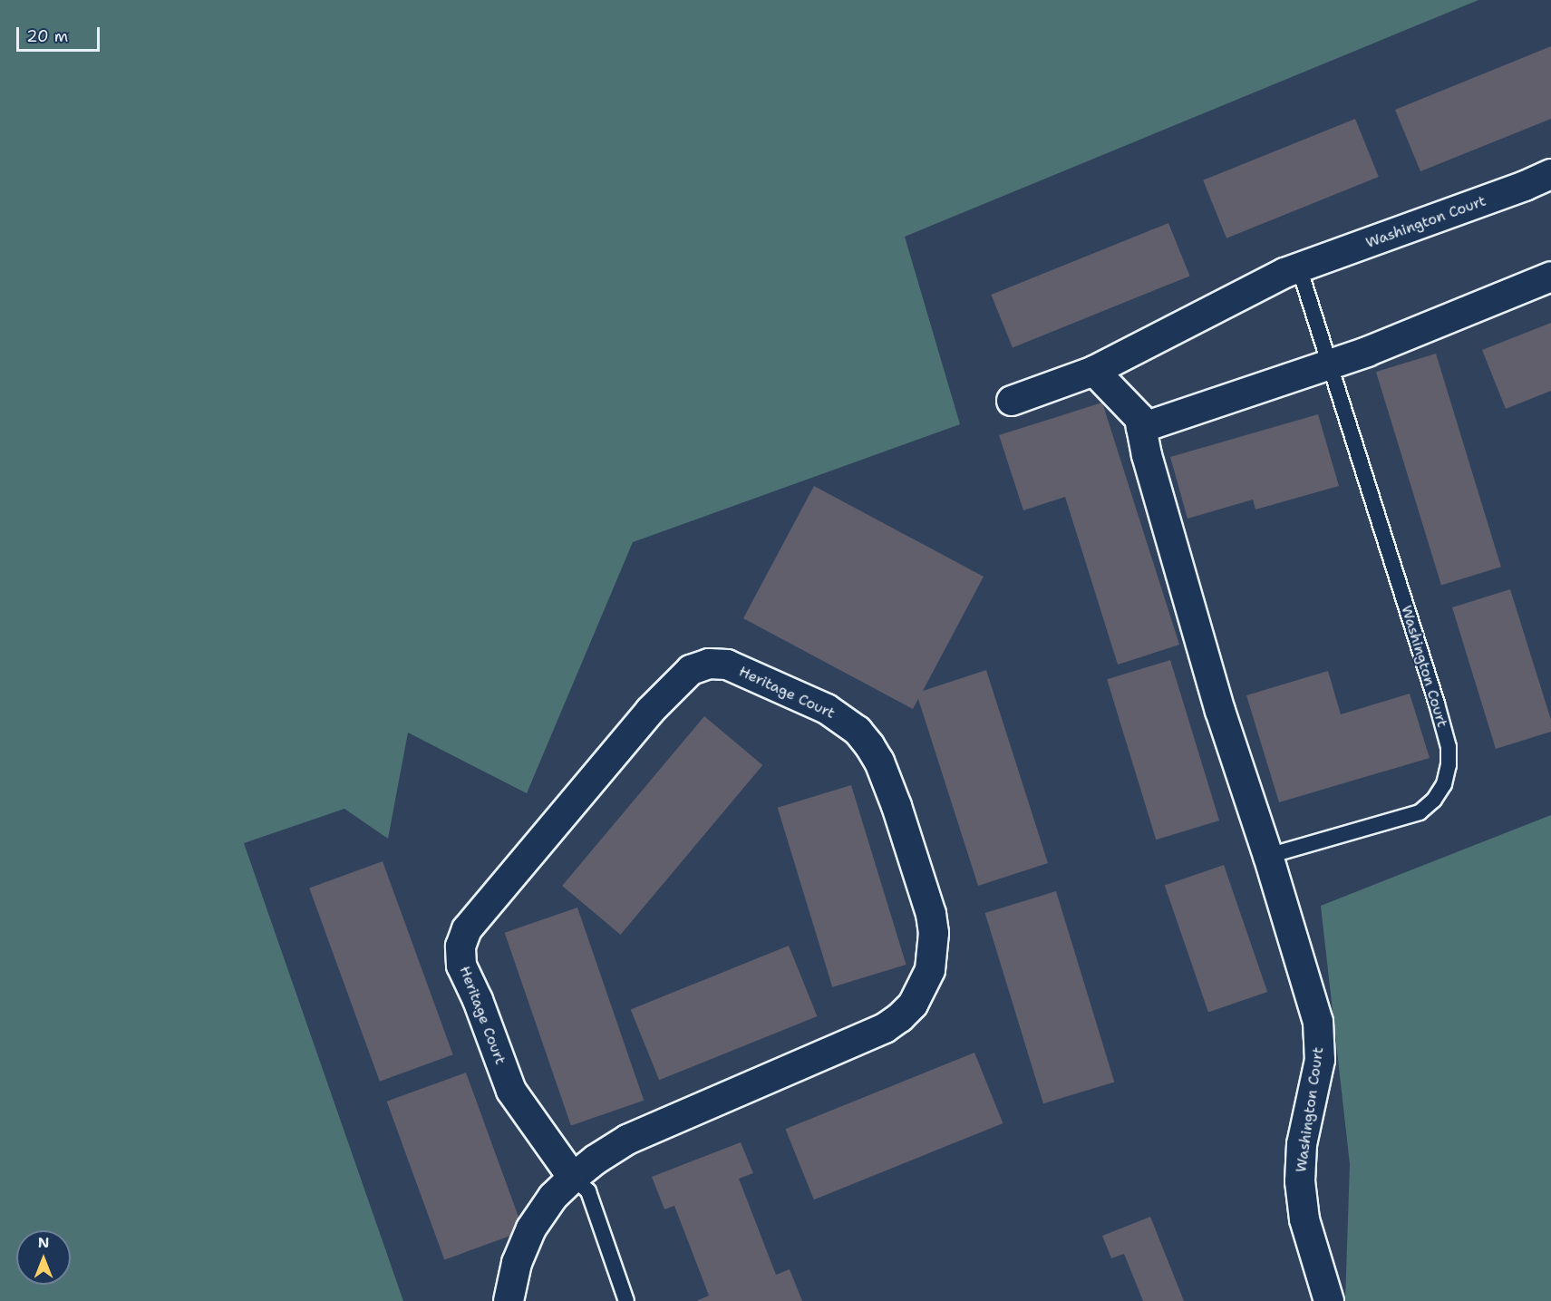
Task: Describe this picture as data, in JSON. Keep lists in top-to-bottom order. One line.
{"streets":{"street":["Washington Court","Heritage Court"]},"scale_bar":"20 m","north":"top"}
